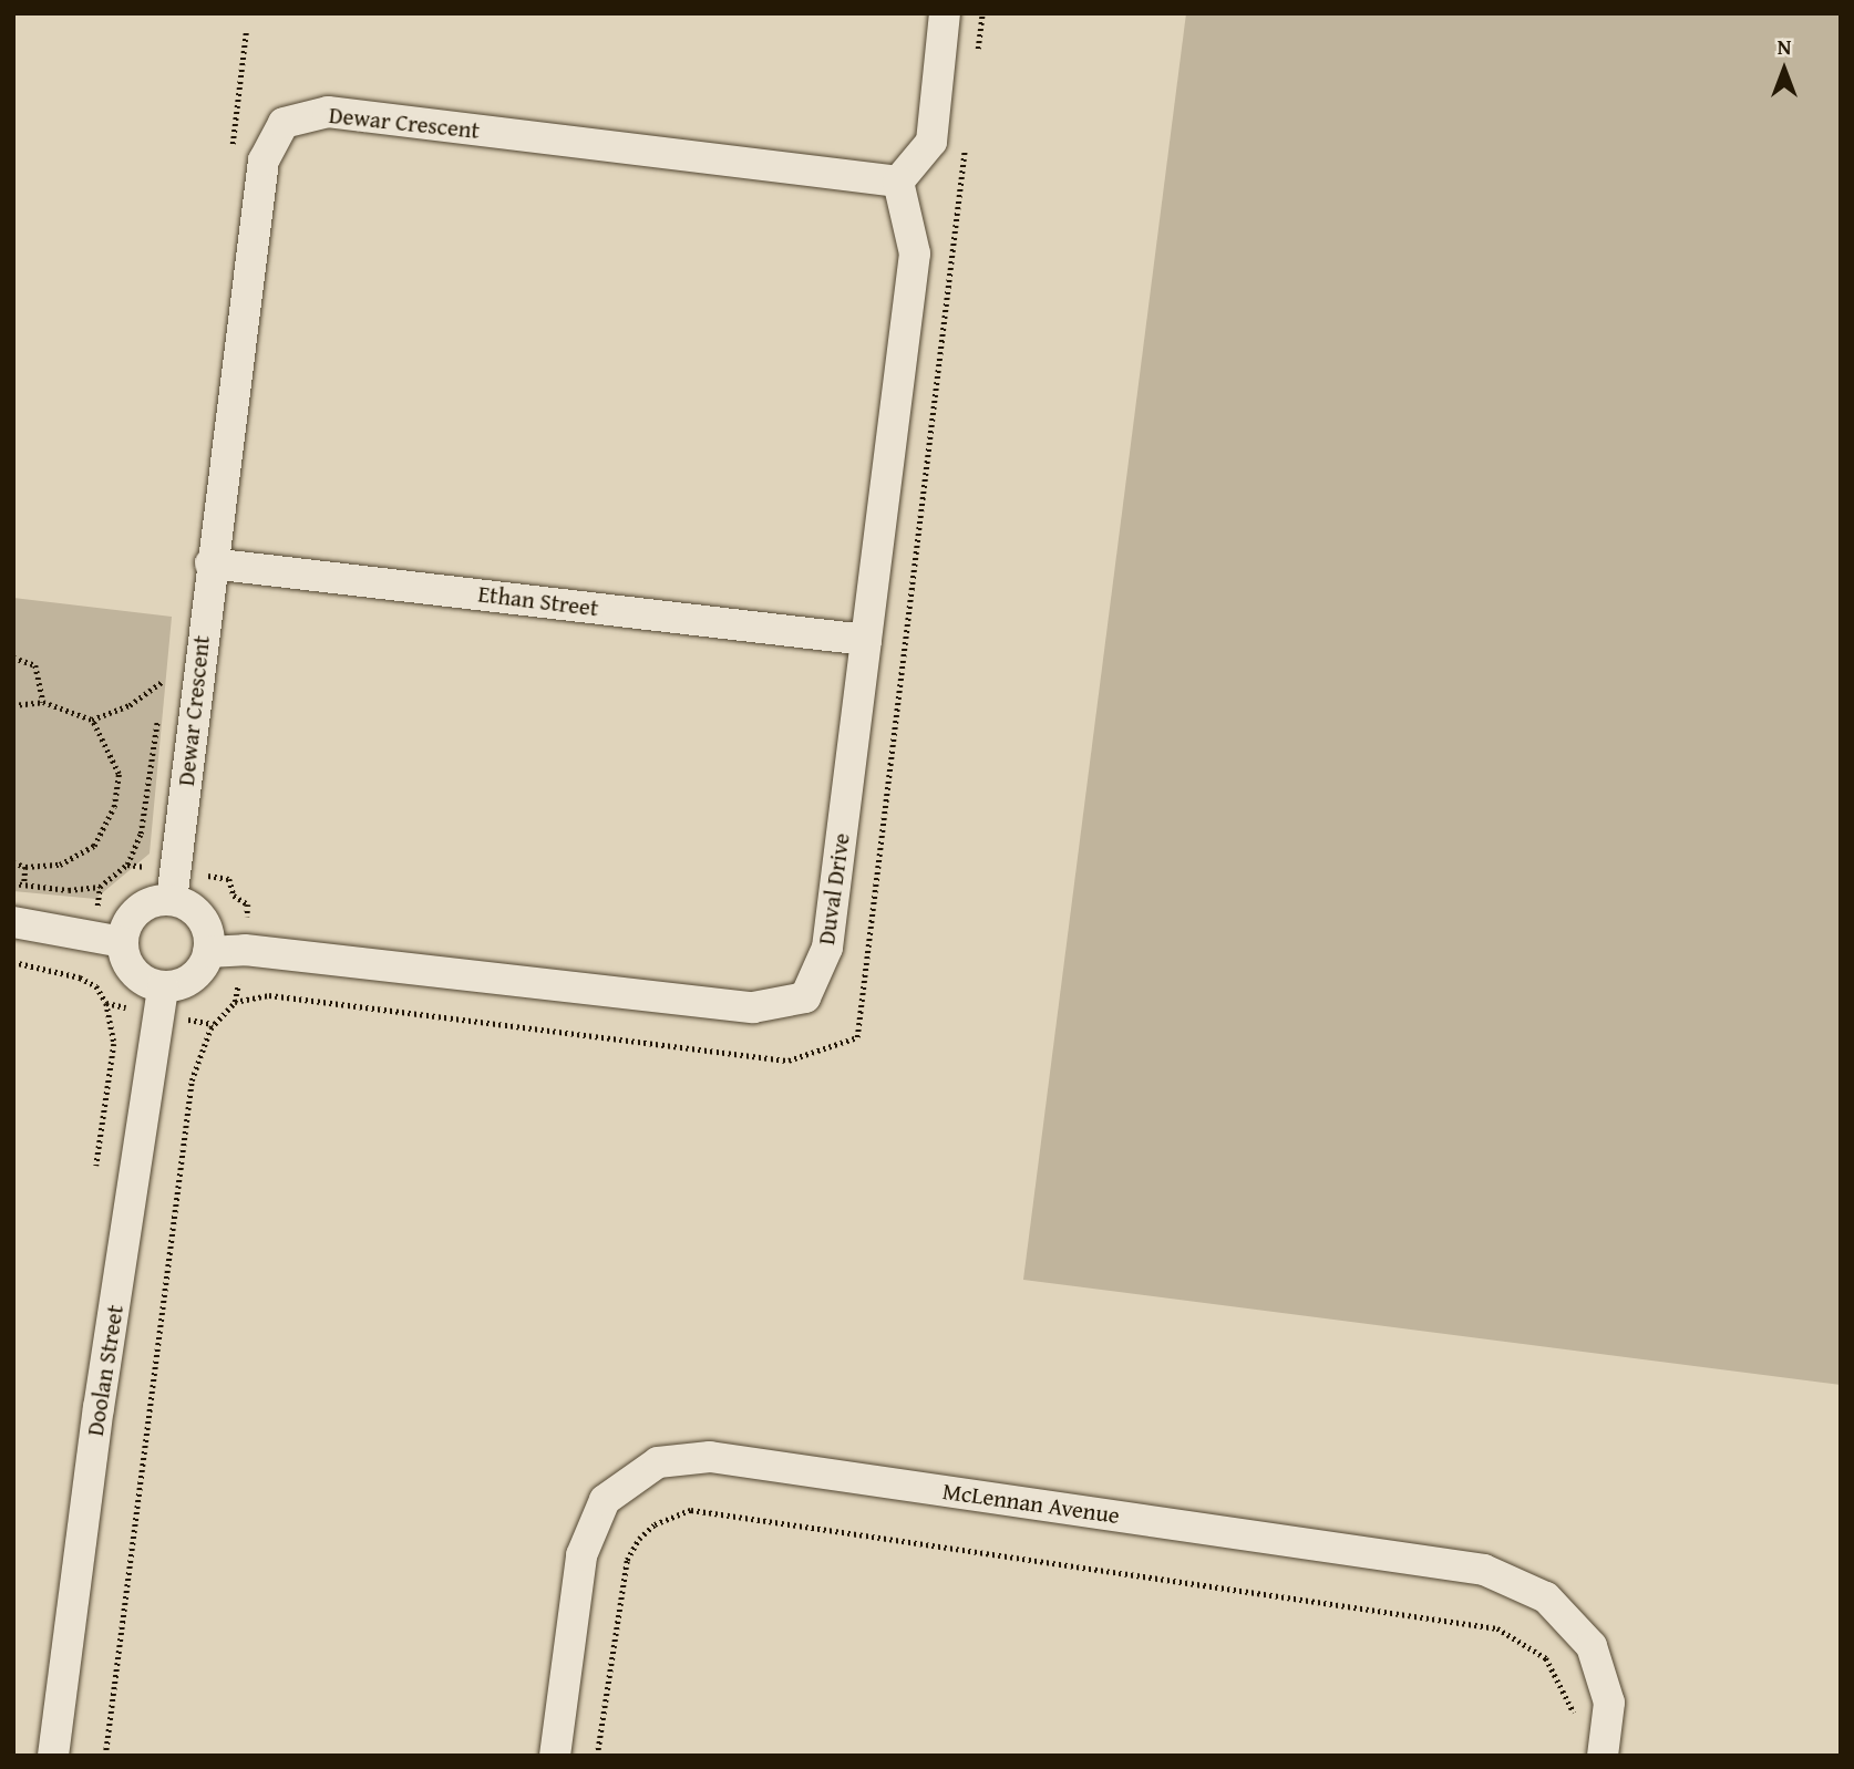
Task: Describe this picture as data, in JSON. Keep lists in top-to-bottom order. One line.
{"streets":{"street":["Dewar Crescent","Ethan Street","Duval Drive","Doolan Street","McLennan Avenue"]},"crossings":[["Dewar Crescent","Ethan Street"],["Dewar Crescent","Duval Drive"],["Dewar Crescent","Doolan Street"],["Ethan Street","Duval Drive"],["Duval Drive","Doolan Street"]],"north":"top"}
